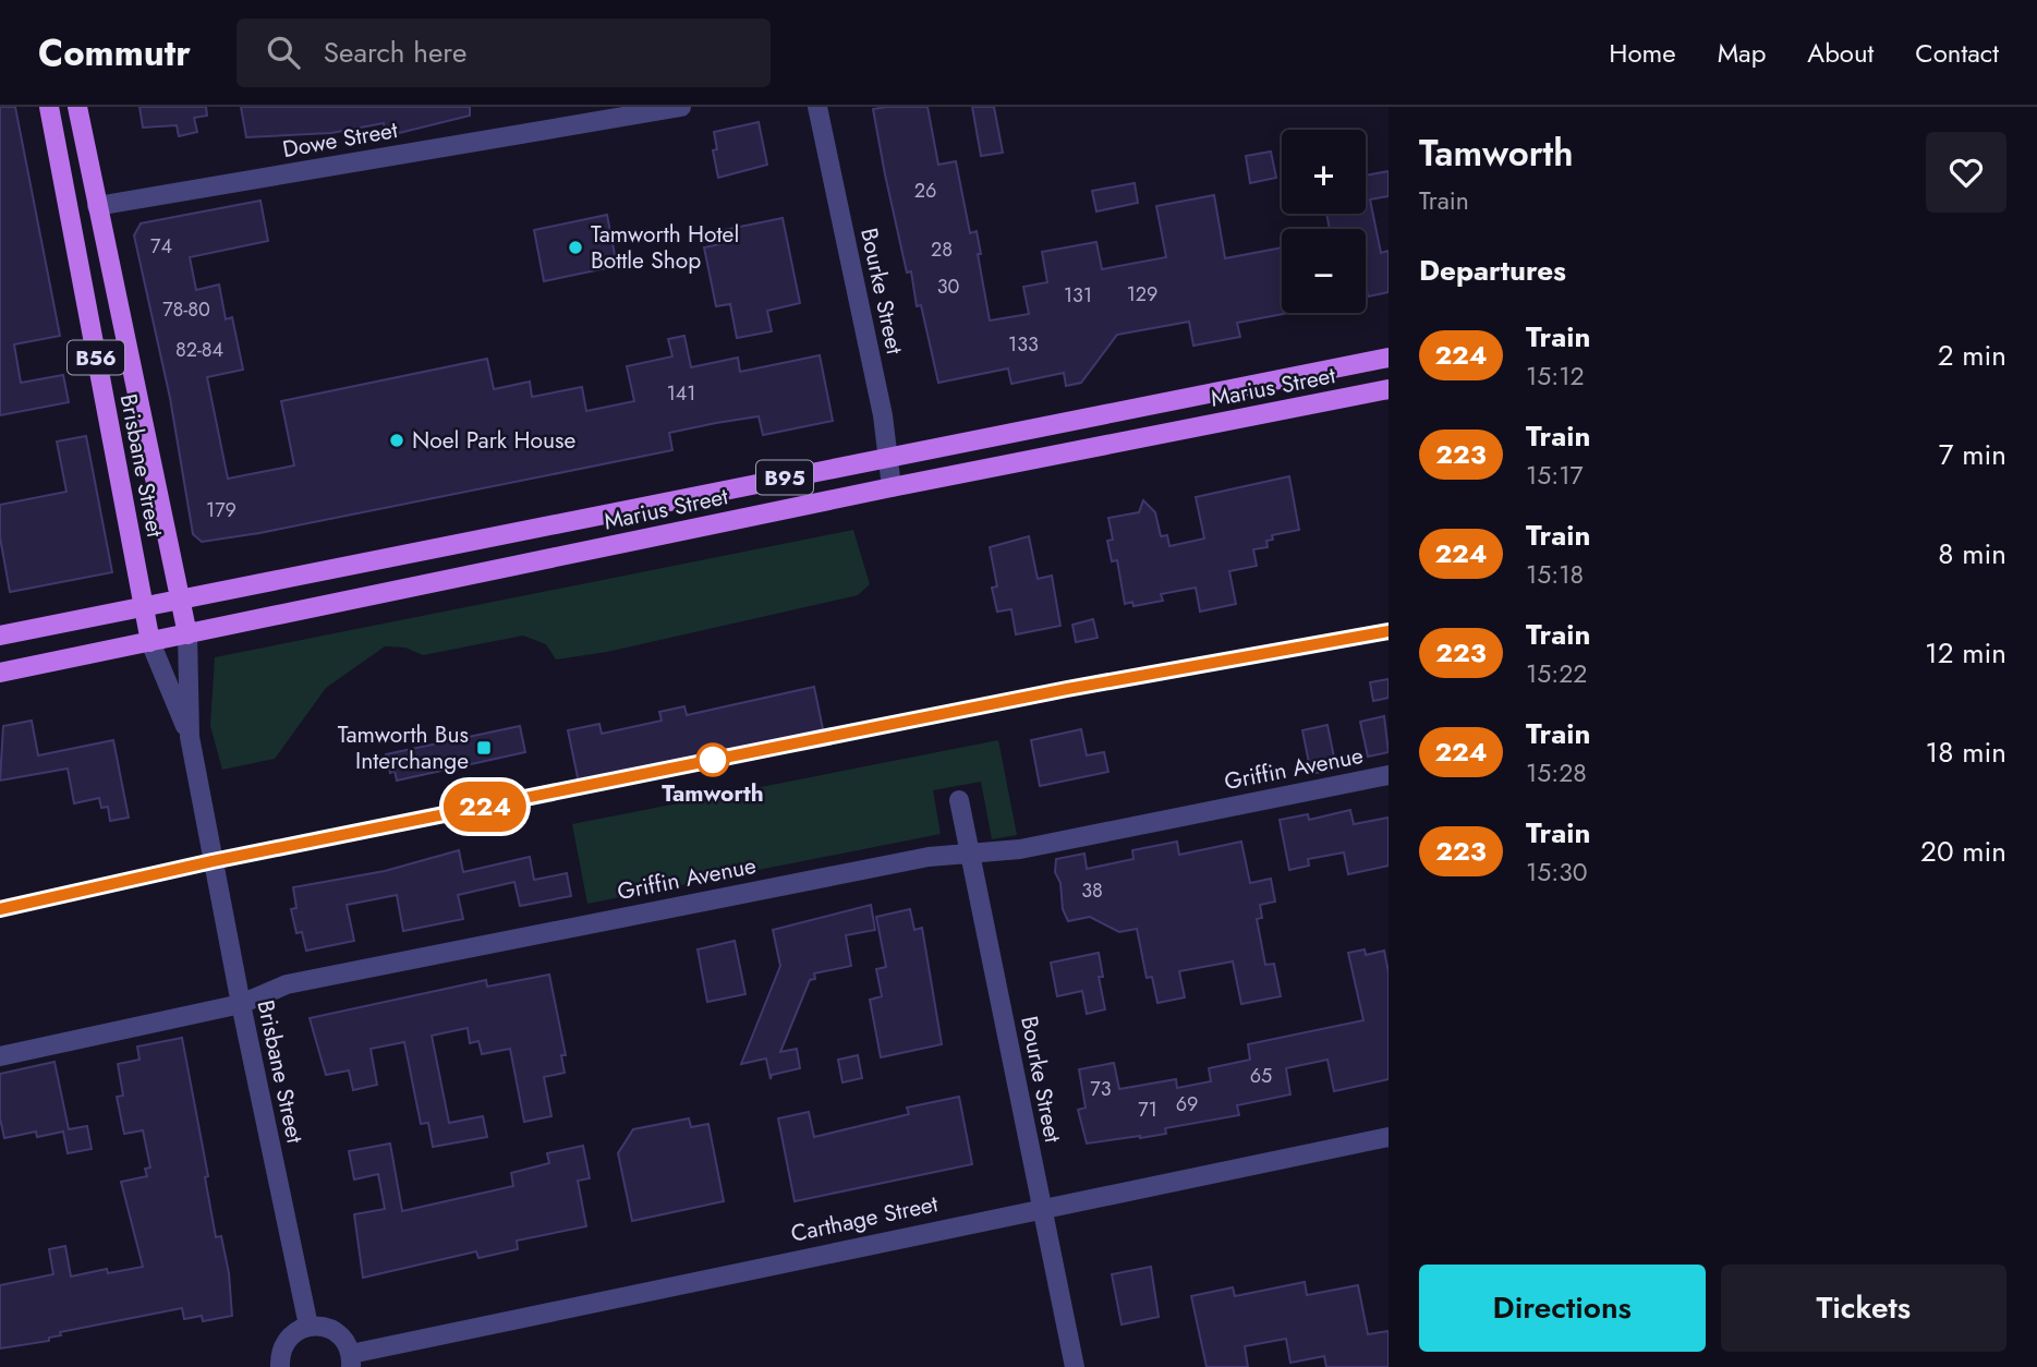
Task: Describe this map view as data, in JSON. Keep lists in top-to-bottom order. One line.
{"streets":{"main road":["B56","Marius Street","Brisbane Street","B95"],"street":["Dowe Street","Bourke Street","Griffin Avenue","Carthage Street"]},"crossings":[["Dowe Street","Brisbane Street"],["Bourke Street","Marius Street"],["Bourke Street","Griffin Avenue"],["Bourke Street","Carthage Street"],["Marius Street","Brisbane Street"],["Brisbane Street","Griffin Avenue"]],"places":{"other":["Tamworth Hotel Bottle Shop","Noel Park House","Tamworth"],"transit":["Tamworth Bus Interchange"]},"house_numbers":["26","74","28","30","129","131","78-80","133","82-84","141","179","38","65","73","69","71"],"page":{"header":"Commutr","search":"Search here","nav":["Home","Map","About","Contact"],"on_map":"224","heading":[["Tamworth","Train"],"Departures"],"map_buttons":["+","−"],"list":[{"mark":"224","name":"Train","note":"15:12","value":"2 min"},{"mark":"223","name":"Train","note":"15:17","value":"7 min"},{"mark":"224","name":"Train","note":"15:18","value":"8 min"},{"mark":"223","name":"Train","note":"15:22","value":"12 min"},{"mark":"224","name":"Train","note":"15:28","value":"18 min"},{"mark":"223","name":"Train","note":"15:30","value":"20 min"}],"buttons":["Directions","Tickets"]}}
